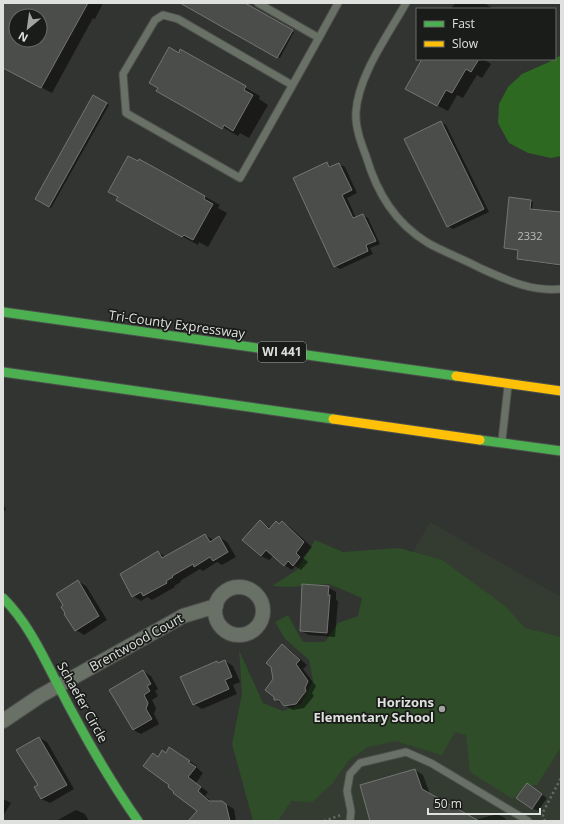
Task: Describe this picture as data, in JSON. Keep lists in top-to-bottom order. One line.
{"streets":{"main road":["Tri-County Expressway","WI 441","Schaefer Circle"],"street":["Brentwood Court"]},"crossings":[["Brentwood Court","Schaefer Circle"]],"places":["Horizons Elementary School"],"house_numbers":["2332"],"legend":["Fast","Slow"],"scale_bar":"50 m","north":"bottom left"}
